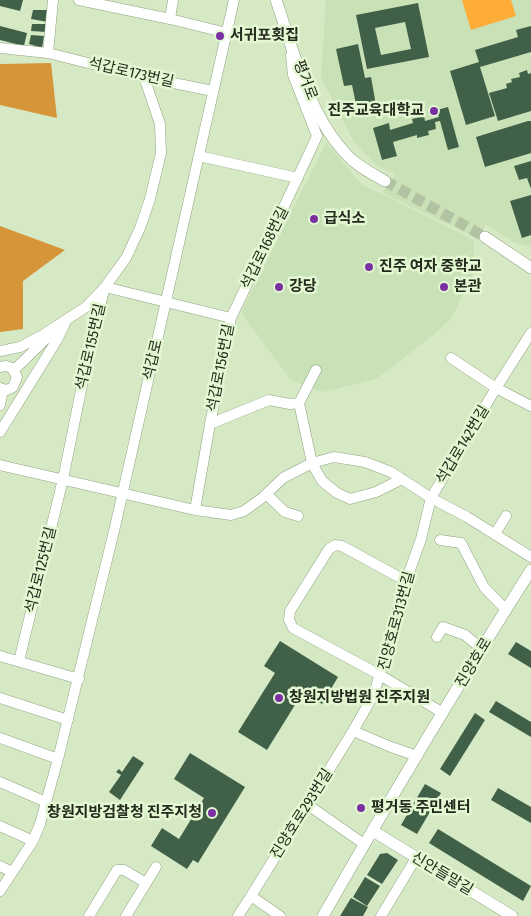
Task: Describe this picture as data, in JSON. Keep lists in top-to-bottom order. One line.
{"streets":{"street":["석갑로173번길","평거로","석갑로168번길","석갑로155번길","석갑로","석갑로156번길","석갑로142번길","석갑로125번길","진양호로313번길","진양호로","진양호로293번길","신안들말길"]},"crossings":[["석갑로173번길","석갑로155번길"],["석갑로173번길","석갑로"],["평거로","석갑로168번길"],["석갑로168번길","석갑로156번길"],["석갑로155번길","석갑로"],["석갑로155번길","석갑로156번길"],["석갑로155번길","석갑로142번길"],["석갑로155번길","석갑로125번길"],["석갑로","석갑로156번길"],["석갑로","석갑로142번길"],["석갑로156번길","석갑로142번길"],["석갑로142번길","석갑로125번길"],["석갑로142번길","진양호로313번길"],["진양호로313번길","진양호로"],["진양호로313번길","진양호로293번길"],["진양호로","신안들말길"]],"places":["서귀포횟집","진주교육대학교","급식소","진주 여자 중학교","강당","본관","창원지방법원 진주지원","평거동 주민센터","창원지방검찰청 진주지청"]}
